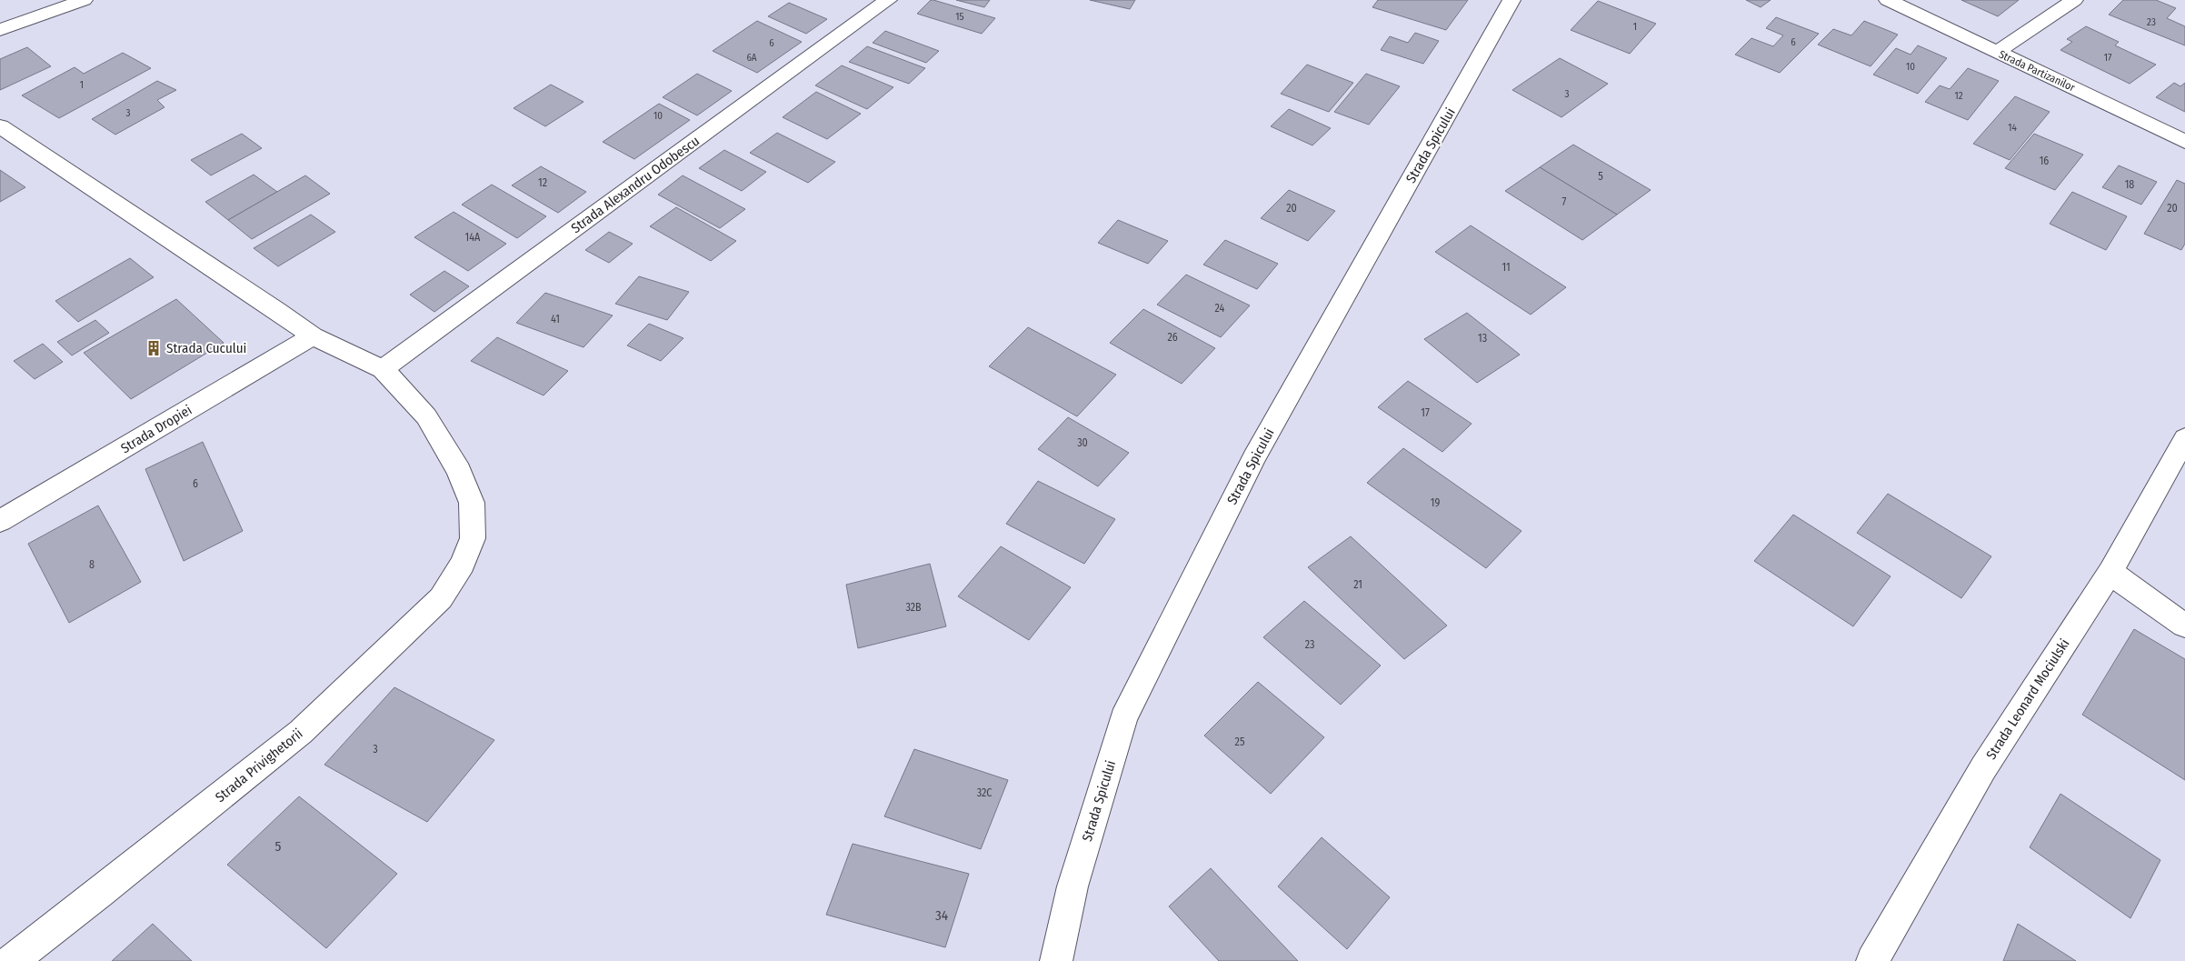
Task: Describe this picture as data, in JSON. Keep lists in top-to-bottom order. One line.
{"streets":{"street":["Strada Partizanilor","Strada Spicului","Strada Alexandru Odobescu","Strada Dropiei","Strada Leonard Mociulski","Strada Privighetorii"]},"crossings":[["Strada Alexandru Odobescu","Strada Privighetorii"]],"places":{"building":["Strada Cucului"]},"house_numbers":["15","23","1","6","6","6A","17","10","1","3","12","3","10","14","16","5","12","18","7","20","20","14A","11","24","41","26","13","17","30","6","19","8","21","32B","23","25","3","32C","5","34"]}
